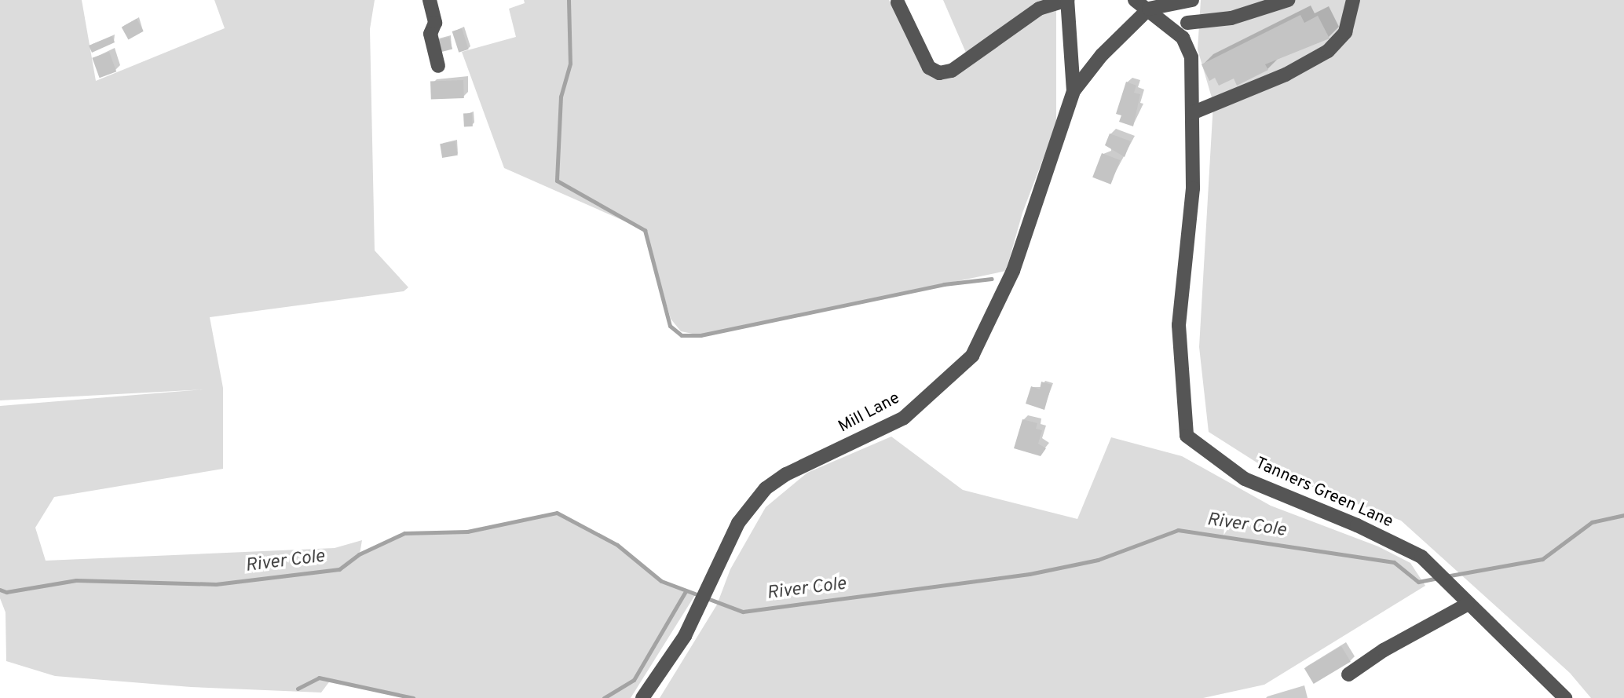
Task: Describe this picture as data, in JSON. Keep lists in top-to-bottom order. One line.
{"streets":{"street":["Mill Lane","Tanners Green Lane"]},"water":["River Cole"]}
